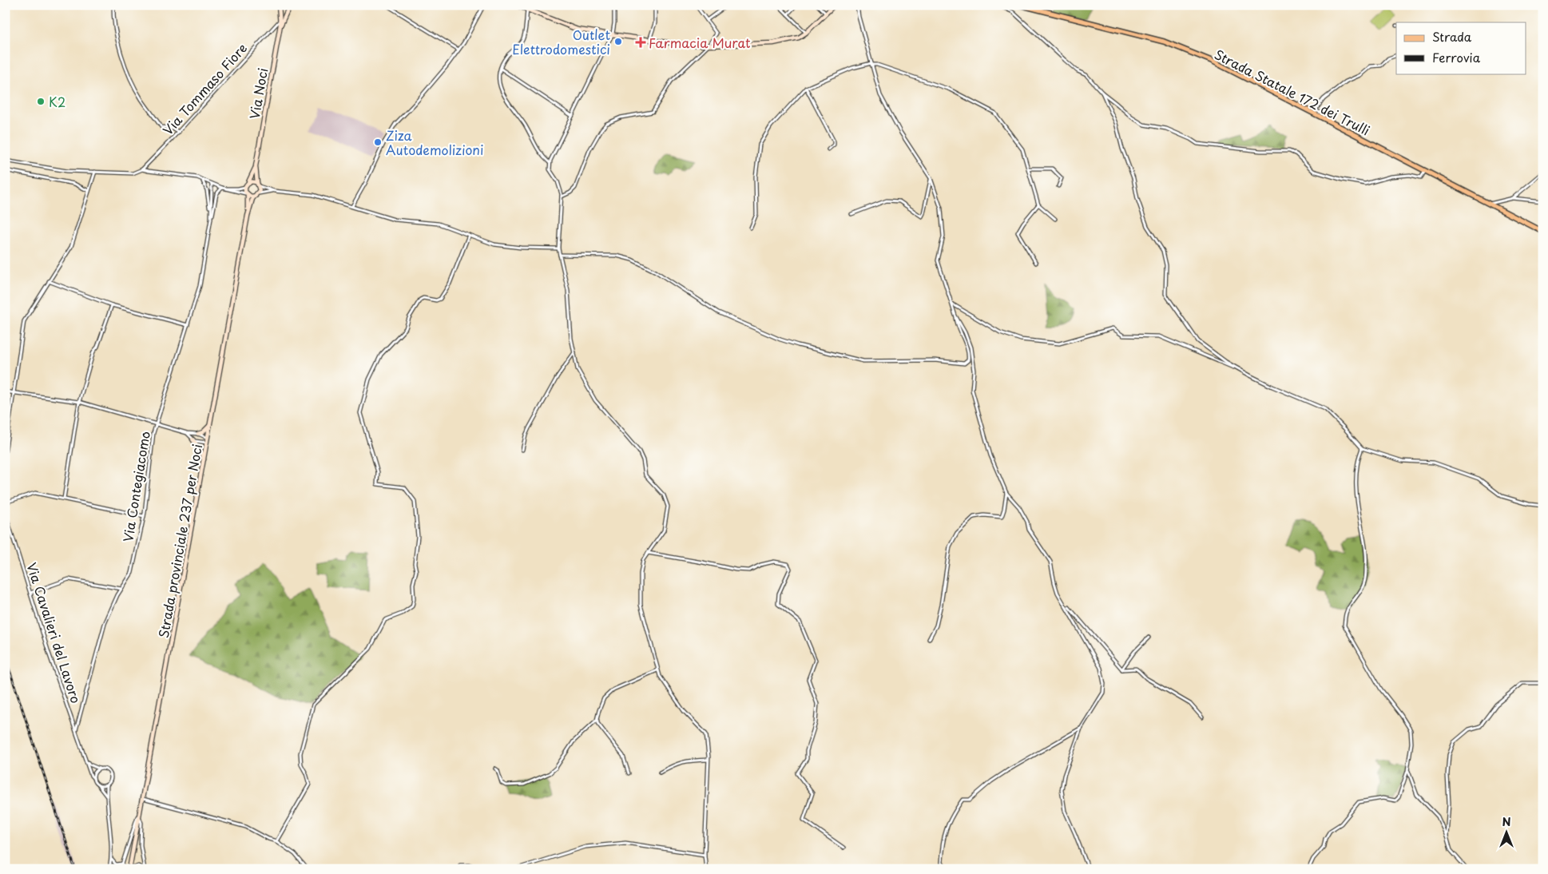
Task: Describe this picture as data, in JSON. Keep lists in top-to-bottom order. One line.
{"streets":{"main road":["Strada Statale 172 dei Trulli","Via Noci","Strada provinciale 237 per Noci"],"street":["Via Tommaso Fiore","Via Contegiacomo","Via Cavalieri del Lavoro"]},"crossings":[["Via Noci","Strada provinciale 237 per Noci"],["Via Contegiacomo","Via Cavalieri del Lavoro"]],"places":{"other":["Outlet Elettrodomestici","K2","Ziza Autodemolizioni"],"health":["Farmacia Murat"]},"legend":["Strada","Ferrovia"],"north":"top"}
